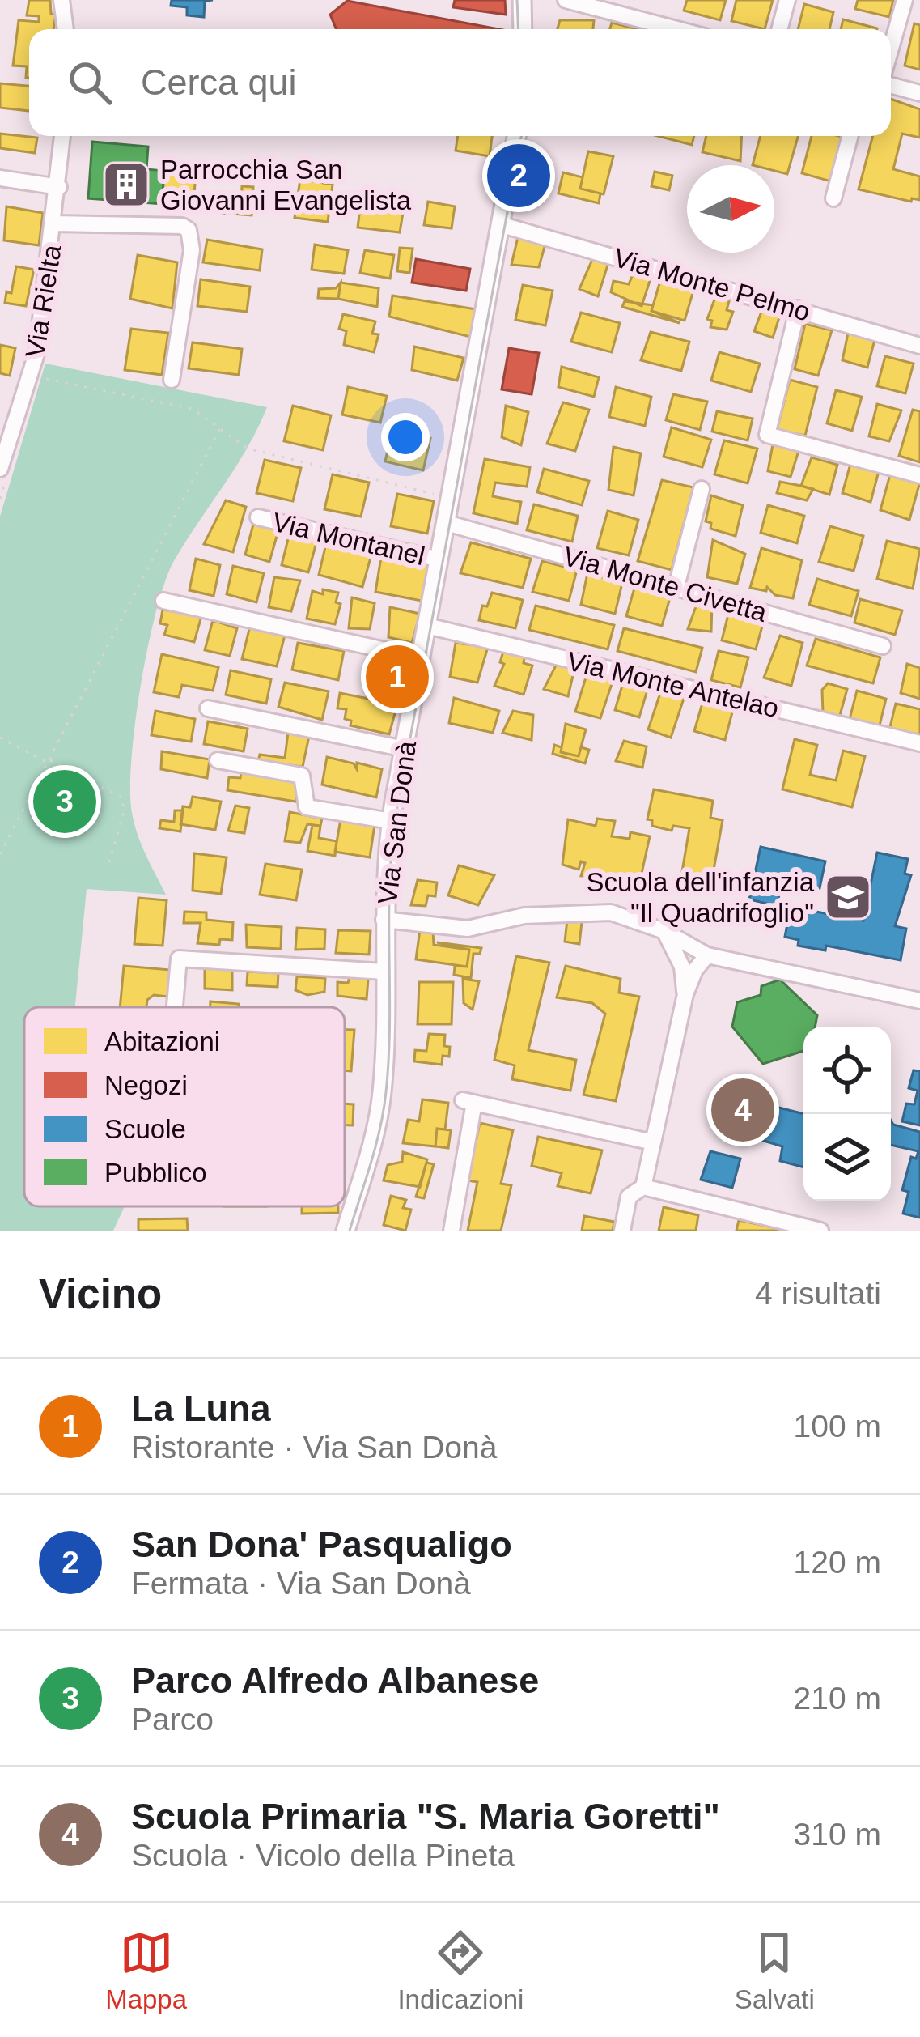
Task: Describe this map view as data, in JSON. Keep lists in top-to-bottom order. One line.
{"streets":{"street":["Via Monte Pelmo","Via Rielta","Via Montanel","Via Monte Civetta","Via Monte Antelao","Via San Donà"]},"crossings":[["Via Monte Pelmo","Via San Donà"],["Via Montanel","Via San Donà"],["Via Monte Civetta","Via San Donà"],["Via Monte Antelao","Via San Donà"]],"places":{"building":["Parrocchia San Giovanni Evangelista"],"school or university":["Scuola dell'infanzia \"Il Quadrifoglio\""]},"legend":["Abitazioni","Negozi","Scuole","Pubblico"],"north":"right","page":{"search":"Cerca qui","pins":["2","1","3","4"],"heading":["Vicino","4 risultati"],"list":[{"mark":"1","name":"La Luna","note":"Ristorante · Via San Donà","value":"100 m"},{"mark":"2","name":"San Dona' Pasqualigo","note":"Fermata · Via San Donà","value":"120 m"},{"mark":"3","name":"Parco Alfredo Albanese","note":"Parco","value":"210 m"},{"mark":"4","name":"Scuola Primaria \"S. Maria Goretti\"","note":"Scuola · Vicolo della Pineta","value":"310 m"}],"nav":["Mappa","Indicazioni","Salvati"]}}
